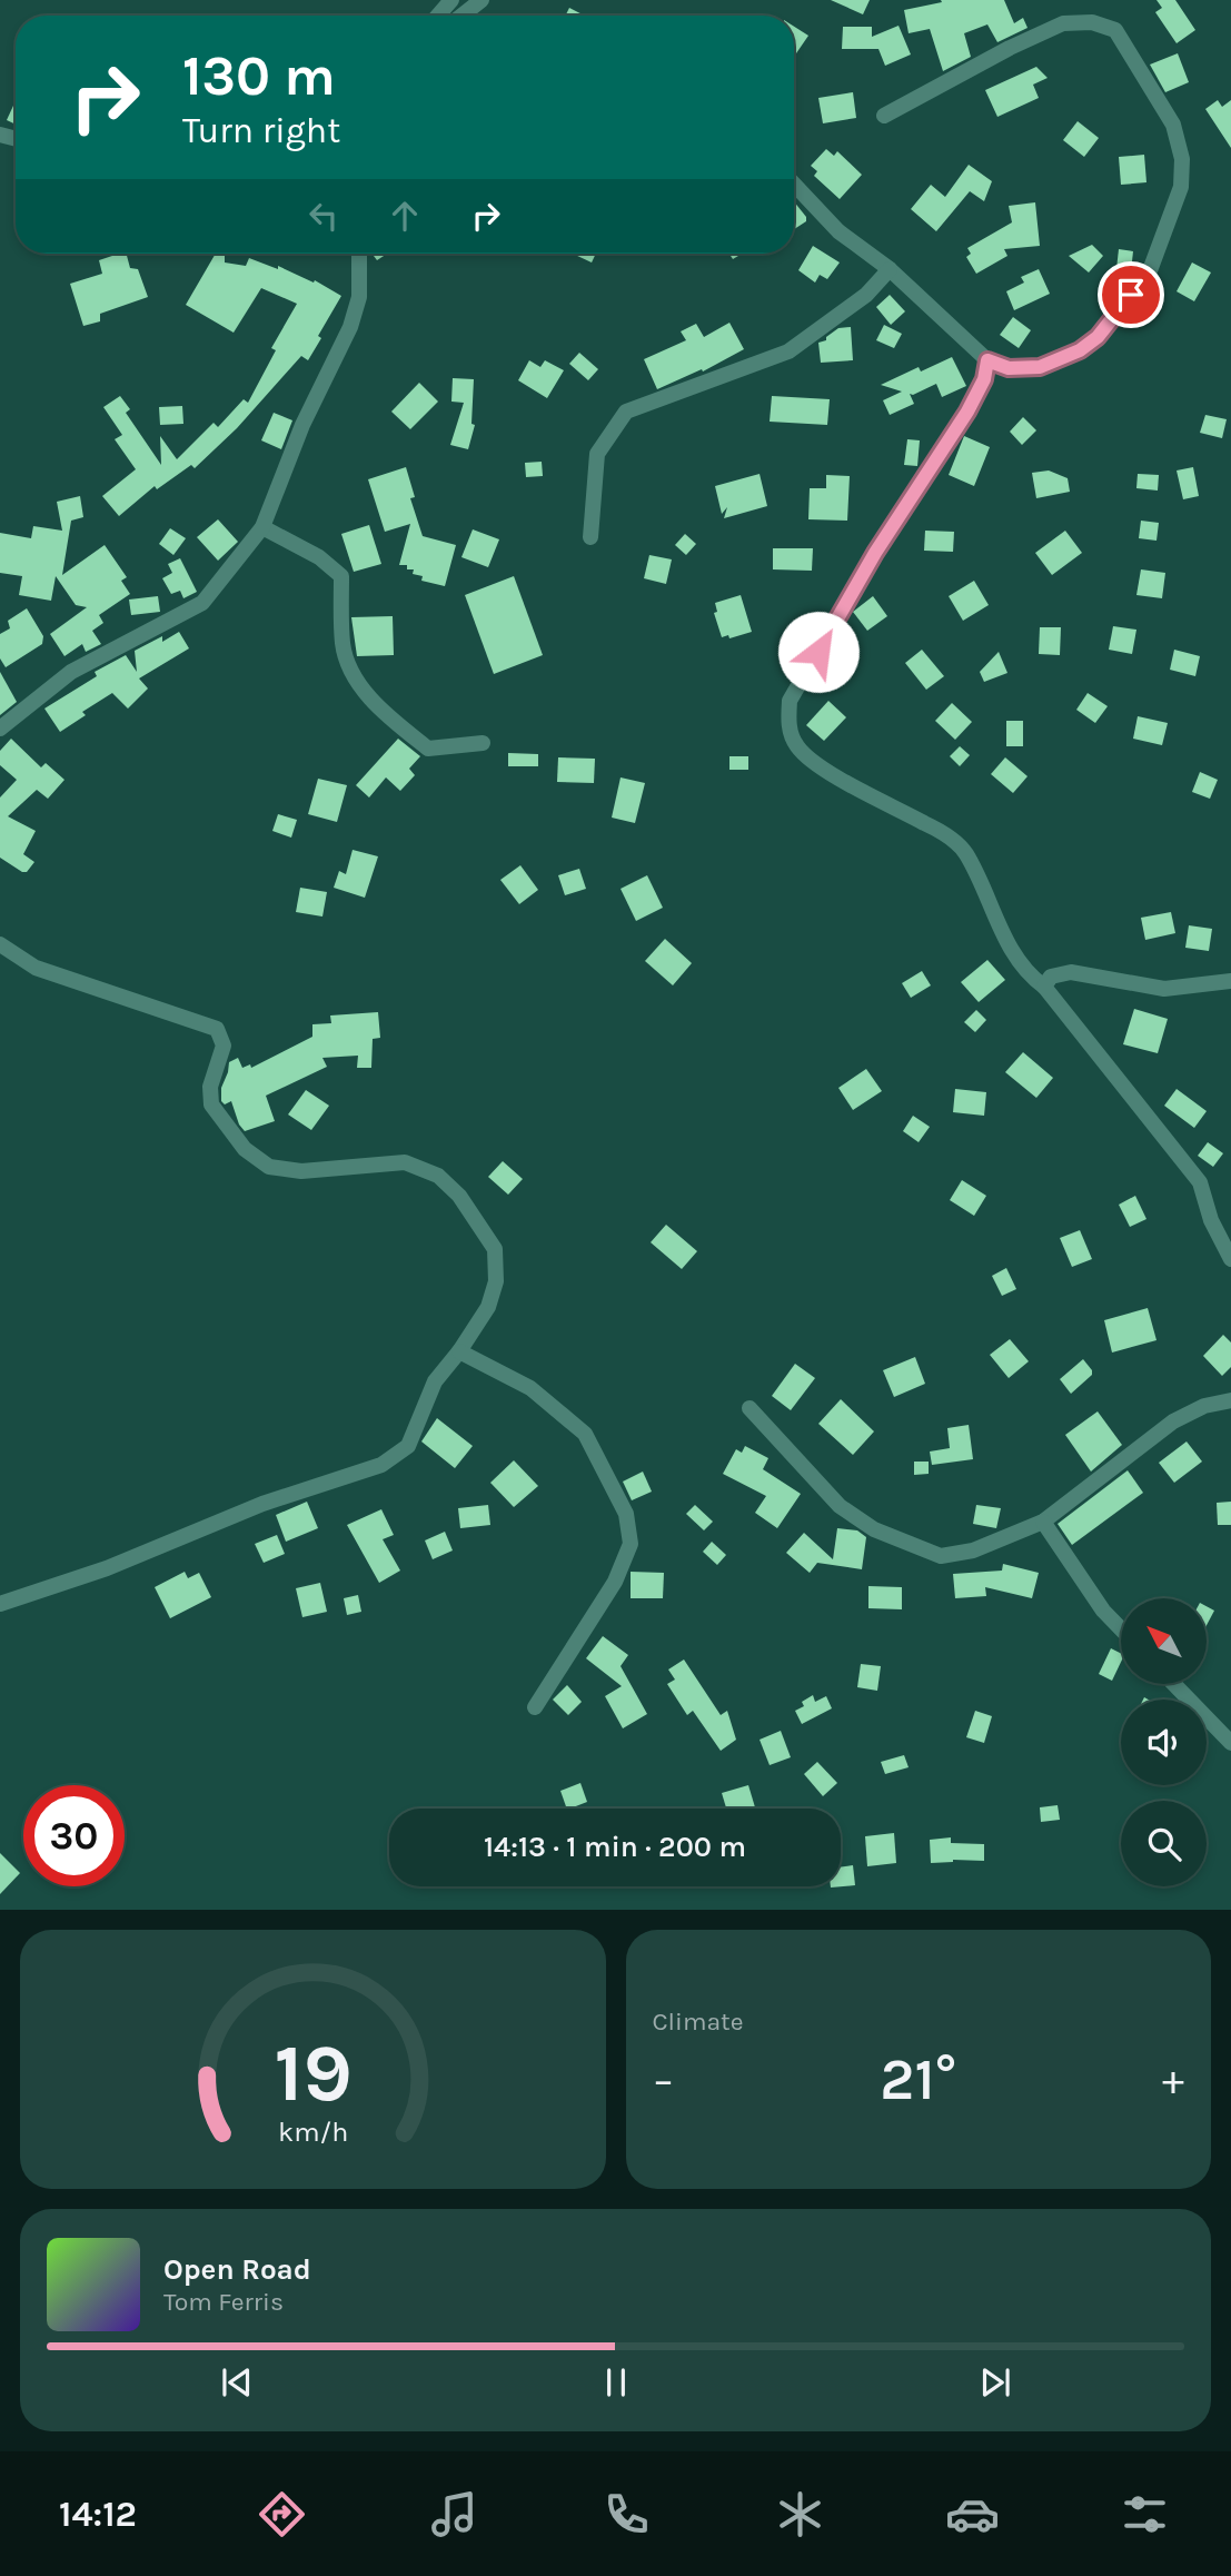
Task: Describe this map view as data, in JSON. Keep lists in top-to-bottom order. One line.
{"north":"top left","page":{"turn":["130 m","Turn right"],"limit":"30","trip":"14:13 · 1 min · 200 m","tile":"Climate","heat":["−","21°","+"],"song":["Open Road","Tom Ferris"],"tabs":"14:12","gauge":["19","km/h"]}}
